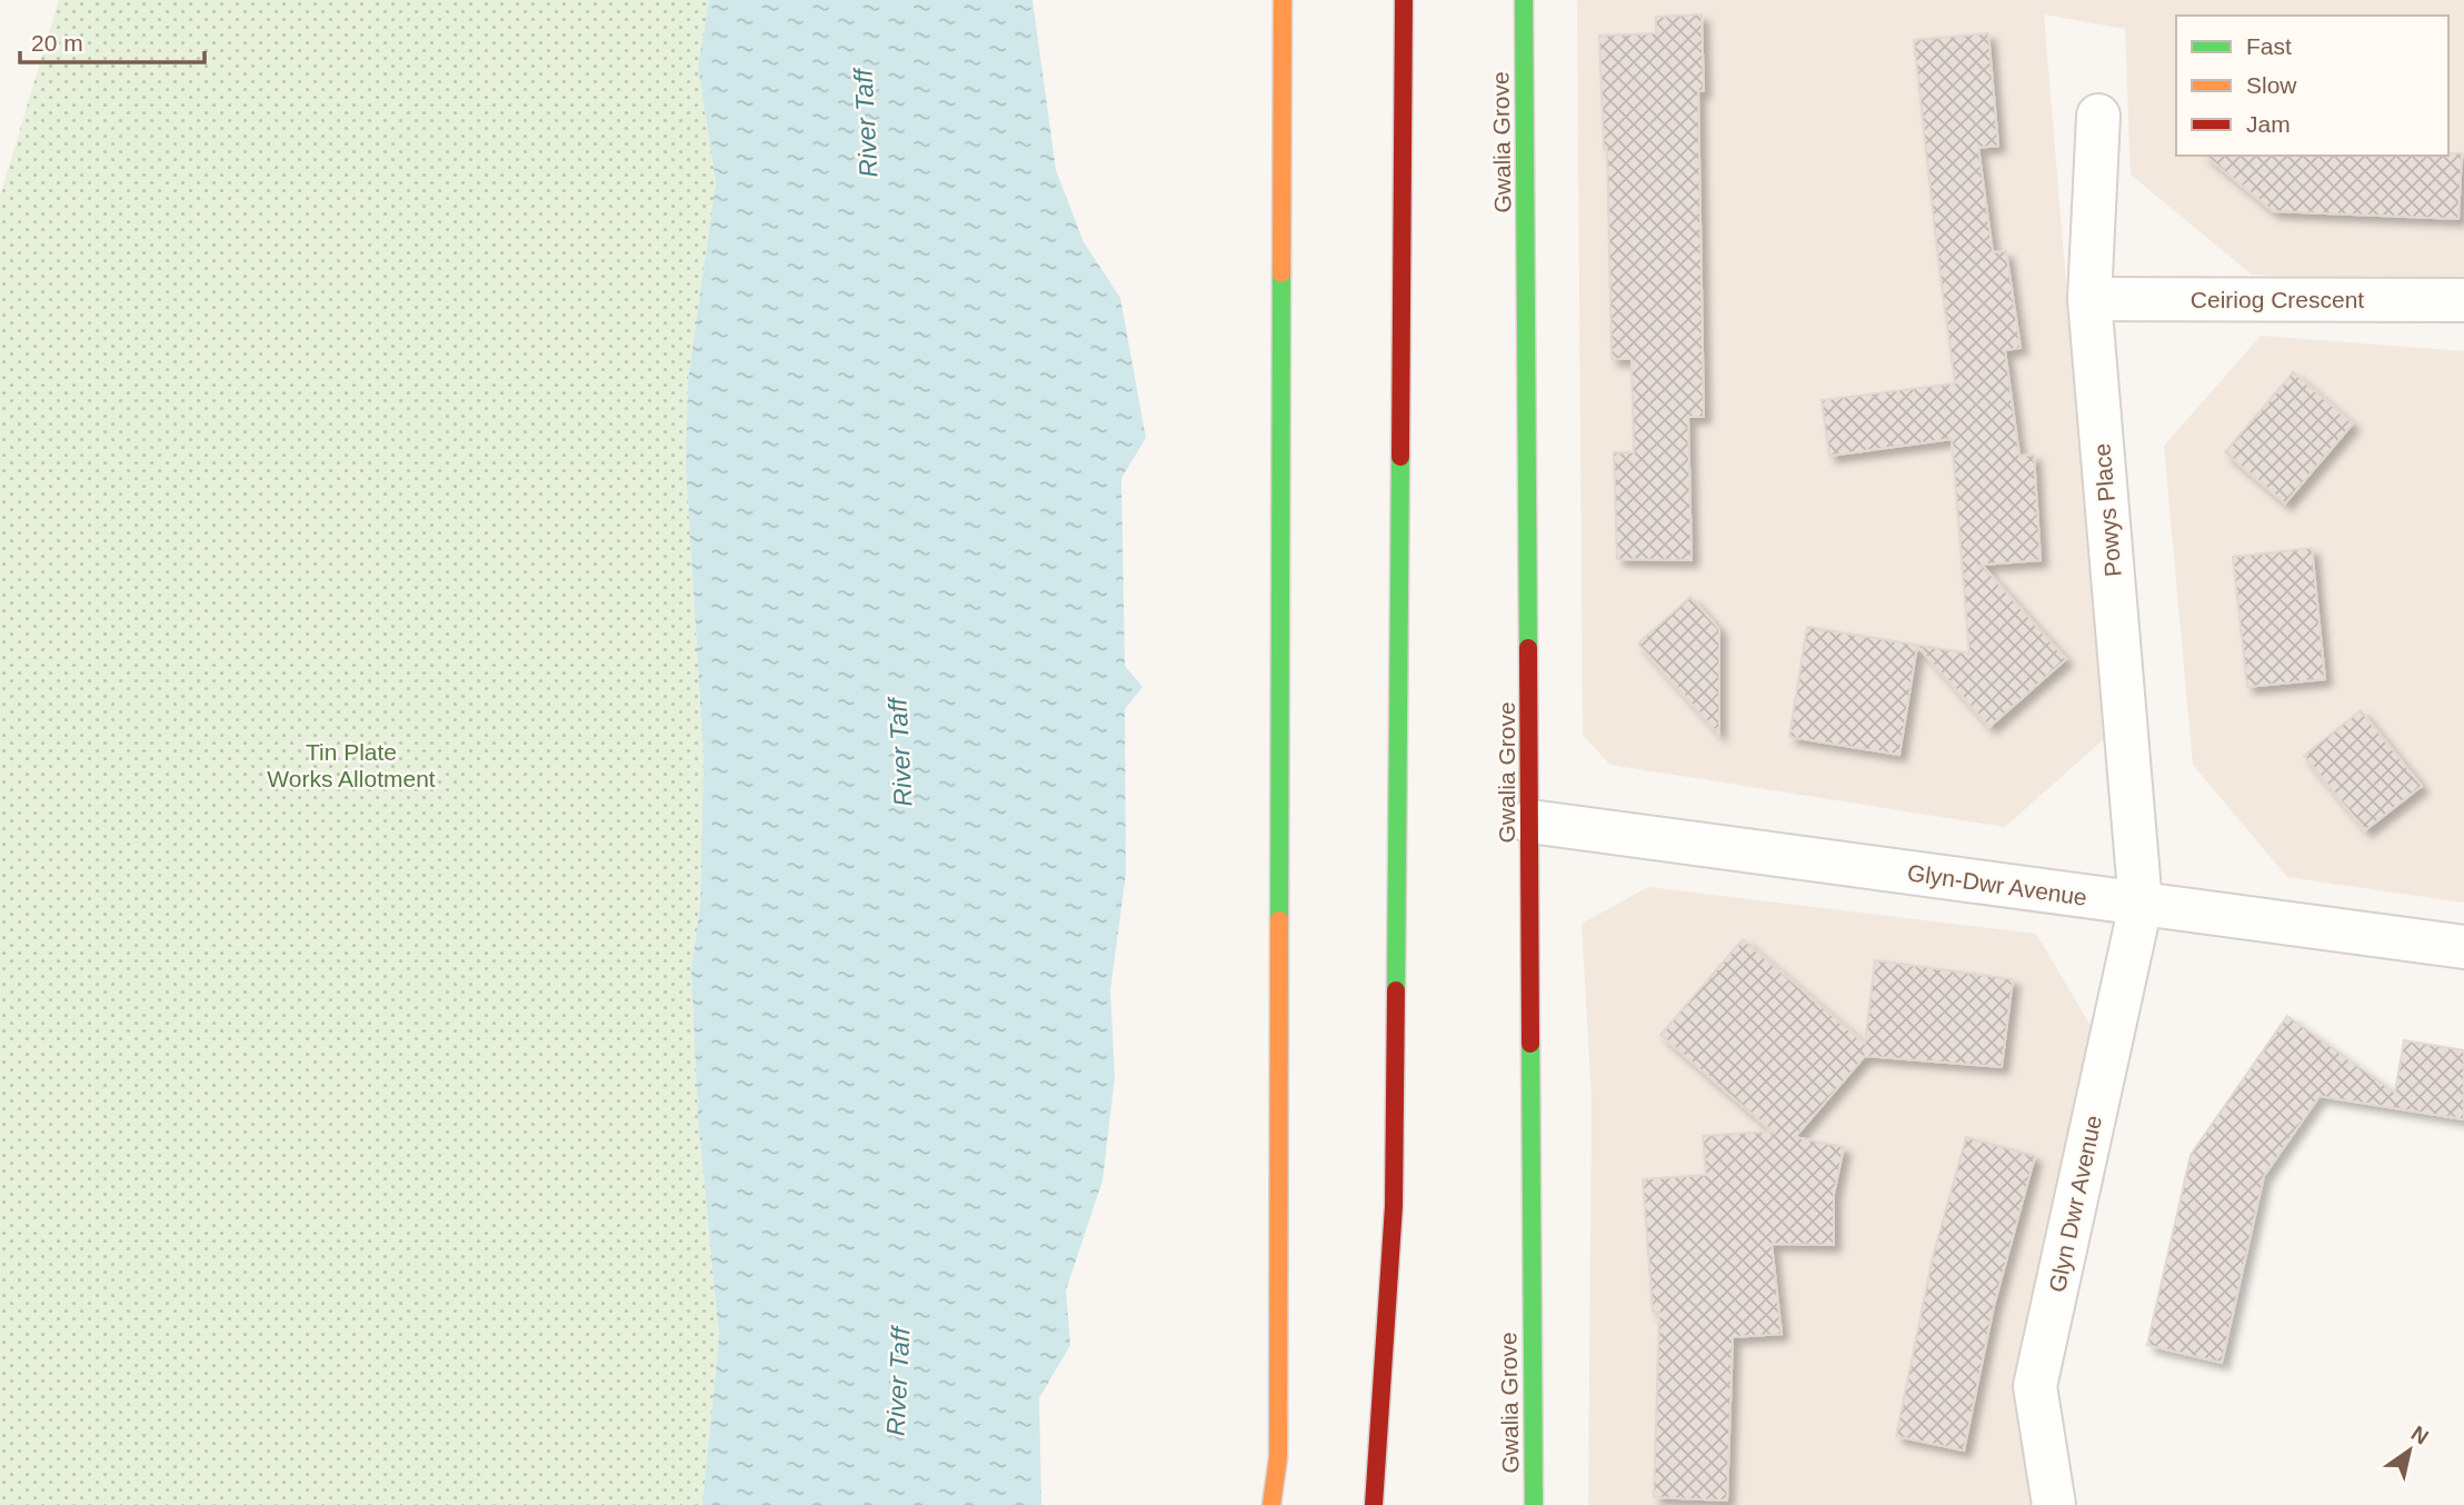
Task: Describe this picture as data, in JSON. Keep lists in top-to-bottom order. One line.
{"streets":{"main road":["Gwalia Grove"],"street":["Ceiriog Crescent","Powys Place","Glyn-Dwr Avenue","Glyn Dwr Avenue"]},"crossings":[["Gwalia Grove","Glyn-Dwr Avenue"],["Ceiriog Crescent","Powys Place"],["Powys Place","Glyn-Dwr Avenue"],["Powys Place","Glyn Dwr Avenue"],["Glyn-Dwr Avenue","Glyn Dwr Avenue"]],"water":["River Taff"],"parks":["Tin Plate Works Allotment"],"legend":["Fast","Slow","Jam"],"scale_bar":"20 m","north":"top right"}
